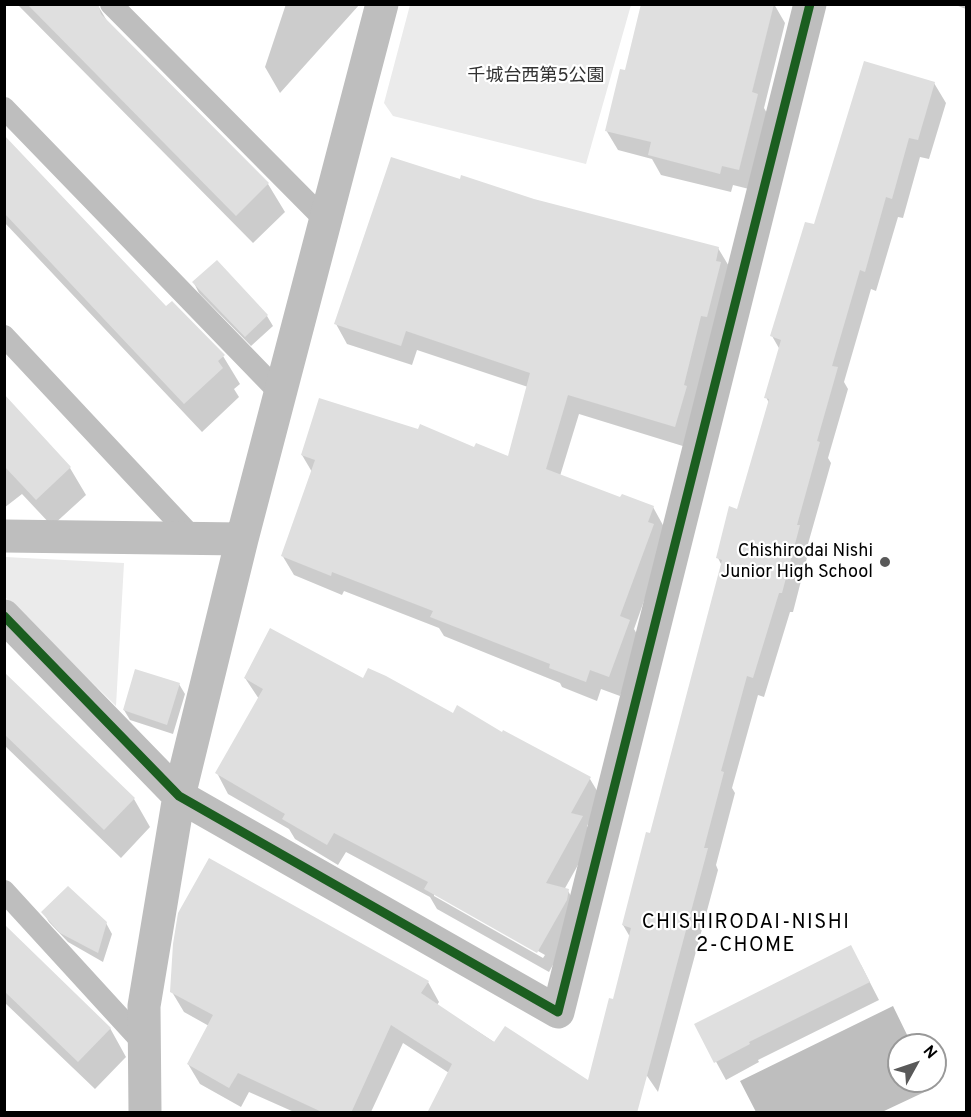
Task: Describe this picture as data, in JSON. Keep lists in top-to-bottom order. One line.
{"districts":["CHISHIRODAI-NISHI 2-CHOME"],"parks":["千城台西第5公園"],"places":["Chishirodai Nishi Junior High School"],"north":"top right"}
